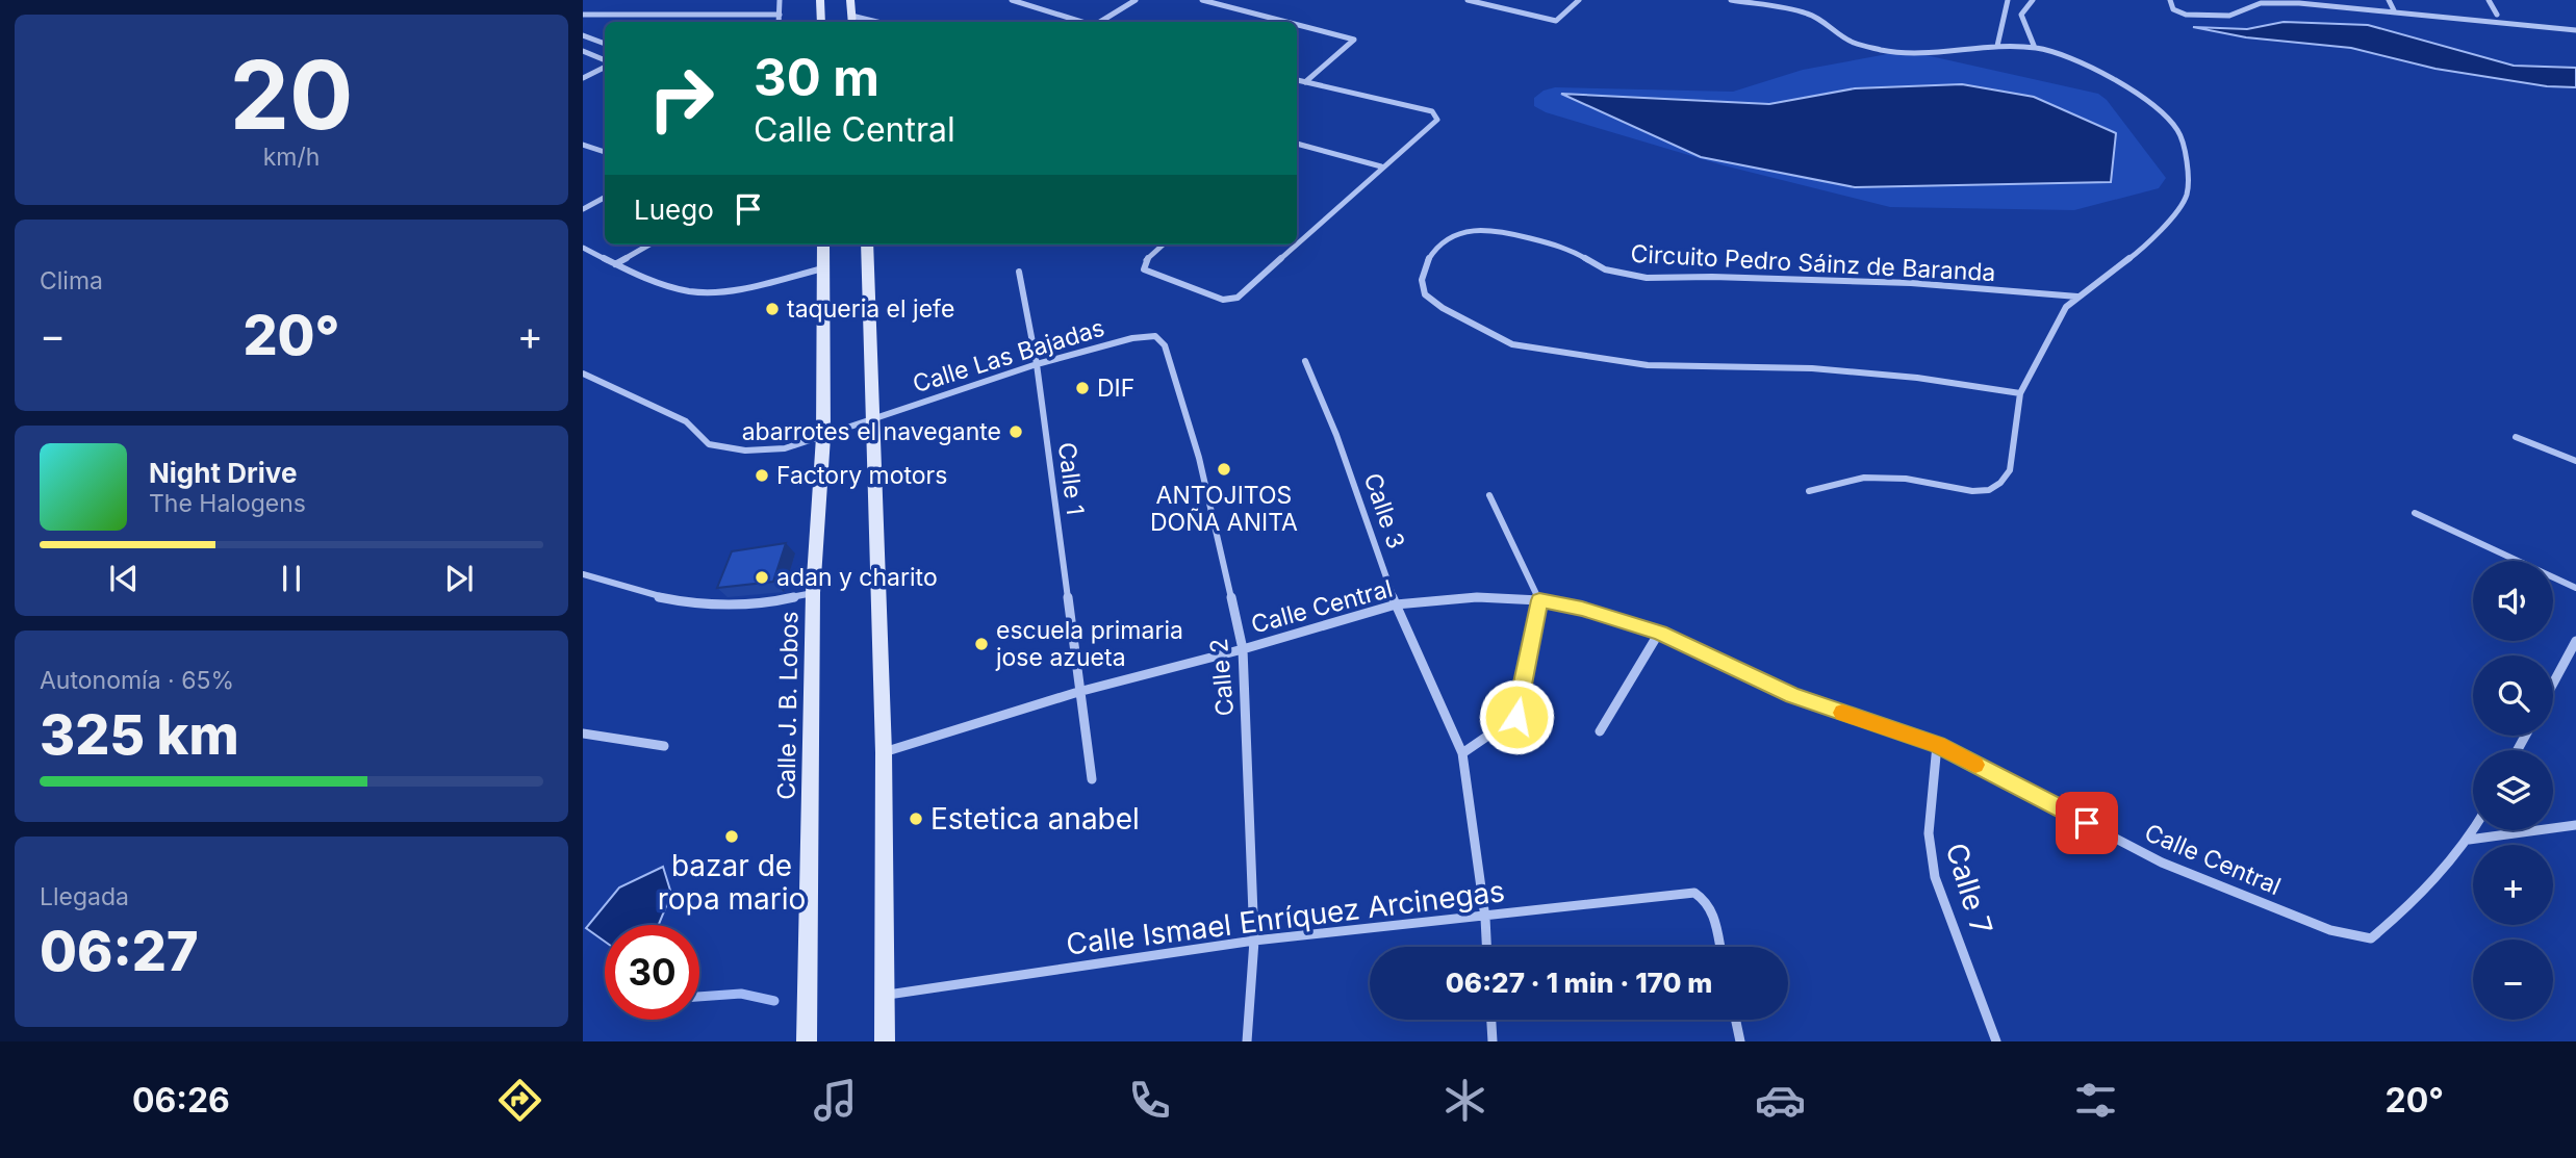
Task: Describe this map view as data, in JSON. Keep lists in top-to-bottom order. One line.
{"streets":{"main road":["Calle J. B. Lobos"],"street":["Circuito Pedro Sáinz de Baranda","Calle Las Bajadas","Calle 1","Calle 3","Calle Central","Calle 2","Calle 7","Calle Ismael Enríquez Arcinegas"]},"crossings":[["Calle Las Bajadas","Calle 1"],["Calle Las Bajadas","Calle 2"],["Calle Las Bajadas","Calle J. B. Lobos"],["Calle 1","Calle Central"],["Calle 3","Calle Central"],["Calle 3","Calle Ismael Enríquez Arcinegas"],["Calle Central","Calle 2"],["Calle Central","Calle 7"],["Calle 2","Calle Ismael Enríquez Arcinegas"]],"places":["taqueria el jefe","DIF","abarrotes el navegante","ANTOJITOS DOÑA ANITA","Factory motors","adan y charito","escuela primaria jose azueta","Estetica anabel","bazar de ropa mario"],"page":{"tile":[["20","km/h"],"Clima",["Autonomía · 65%","325 km"],["Llegada","06:27"]],"turn":["30 m","Calle Central"],"then":"Luego","heat":["−","20°","+"],"song":["Night Drive","The Halogens"],"map_buttons":["+","−"],"limit":"30","trip":"06:27 · 1 min · 170 m","tabs":["06:26","20°"]}}
